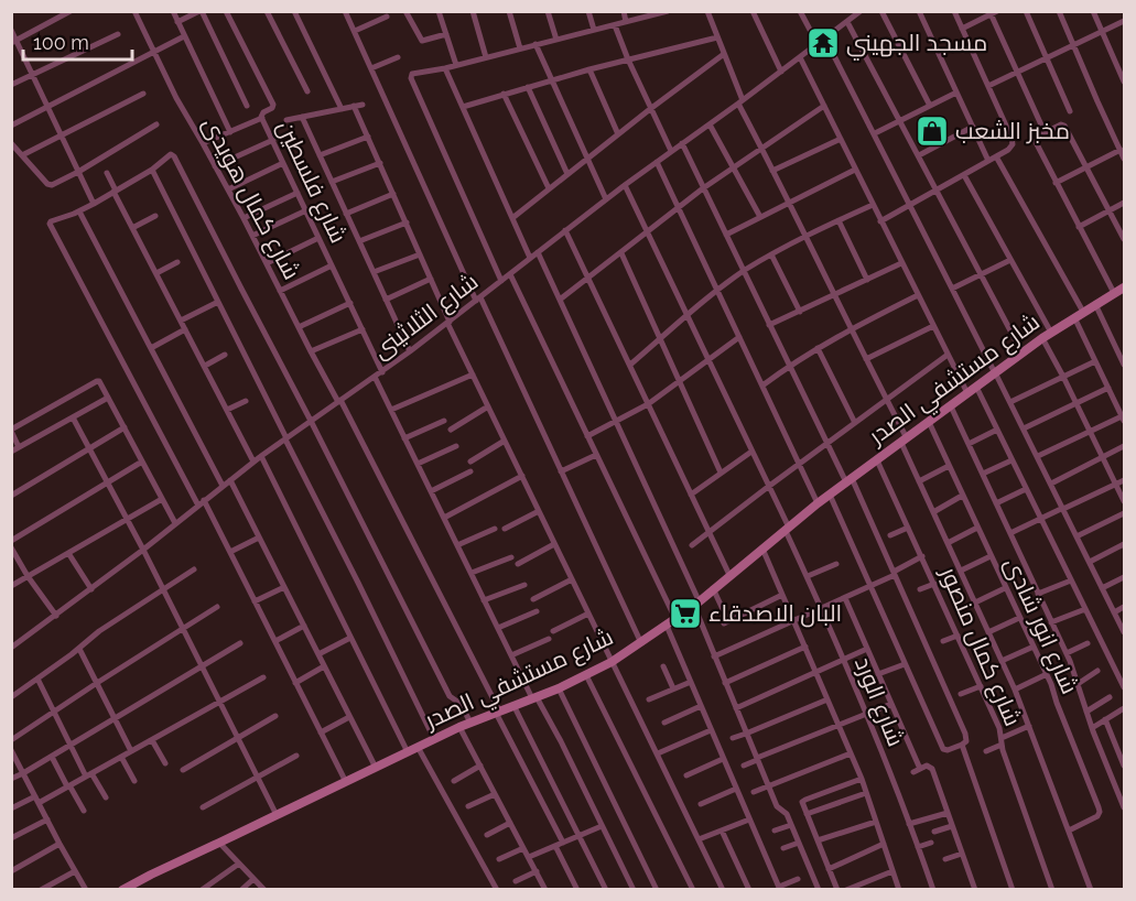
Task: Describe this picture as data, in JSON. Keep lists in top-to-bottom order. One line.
{"streets":{"street":["شارع فلسطين","شارع كمال هويدى","شارع الثلاثينى","شارع مستشفي الصدر","شارع انور شادى","شارع كمال منصور","شارع الورد"]},"crossings":[["شارع فلسطين","شارع الثلاثينى"],["شارع كمال هويدى","شارع الثلاثينى"],["شارع كمال هويدى","شارع مستشفي الصدر"],["شارع الثلاثينى","شارع الورد"],["شارع مستشفي الصدر","شارع انور شادى"],["شارع مستشفي الصدر","شارع كمال منصور"],["شارع مستشفي الصدر","شارع الورد"]],"places":{"temple":["مسجد الجهيني"],"shop":["مخبز الشعب"],"supermarket":["البان الاصدقاء"]},"scale_bar":"100 m"}
